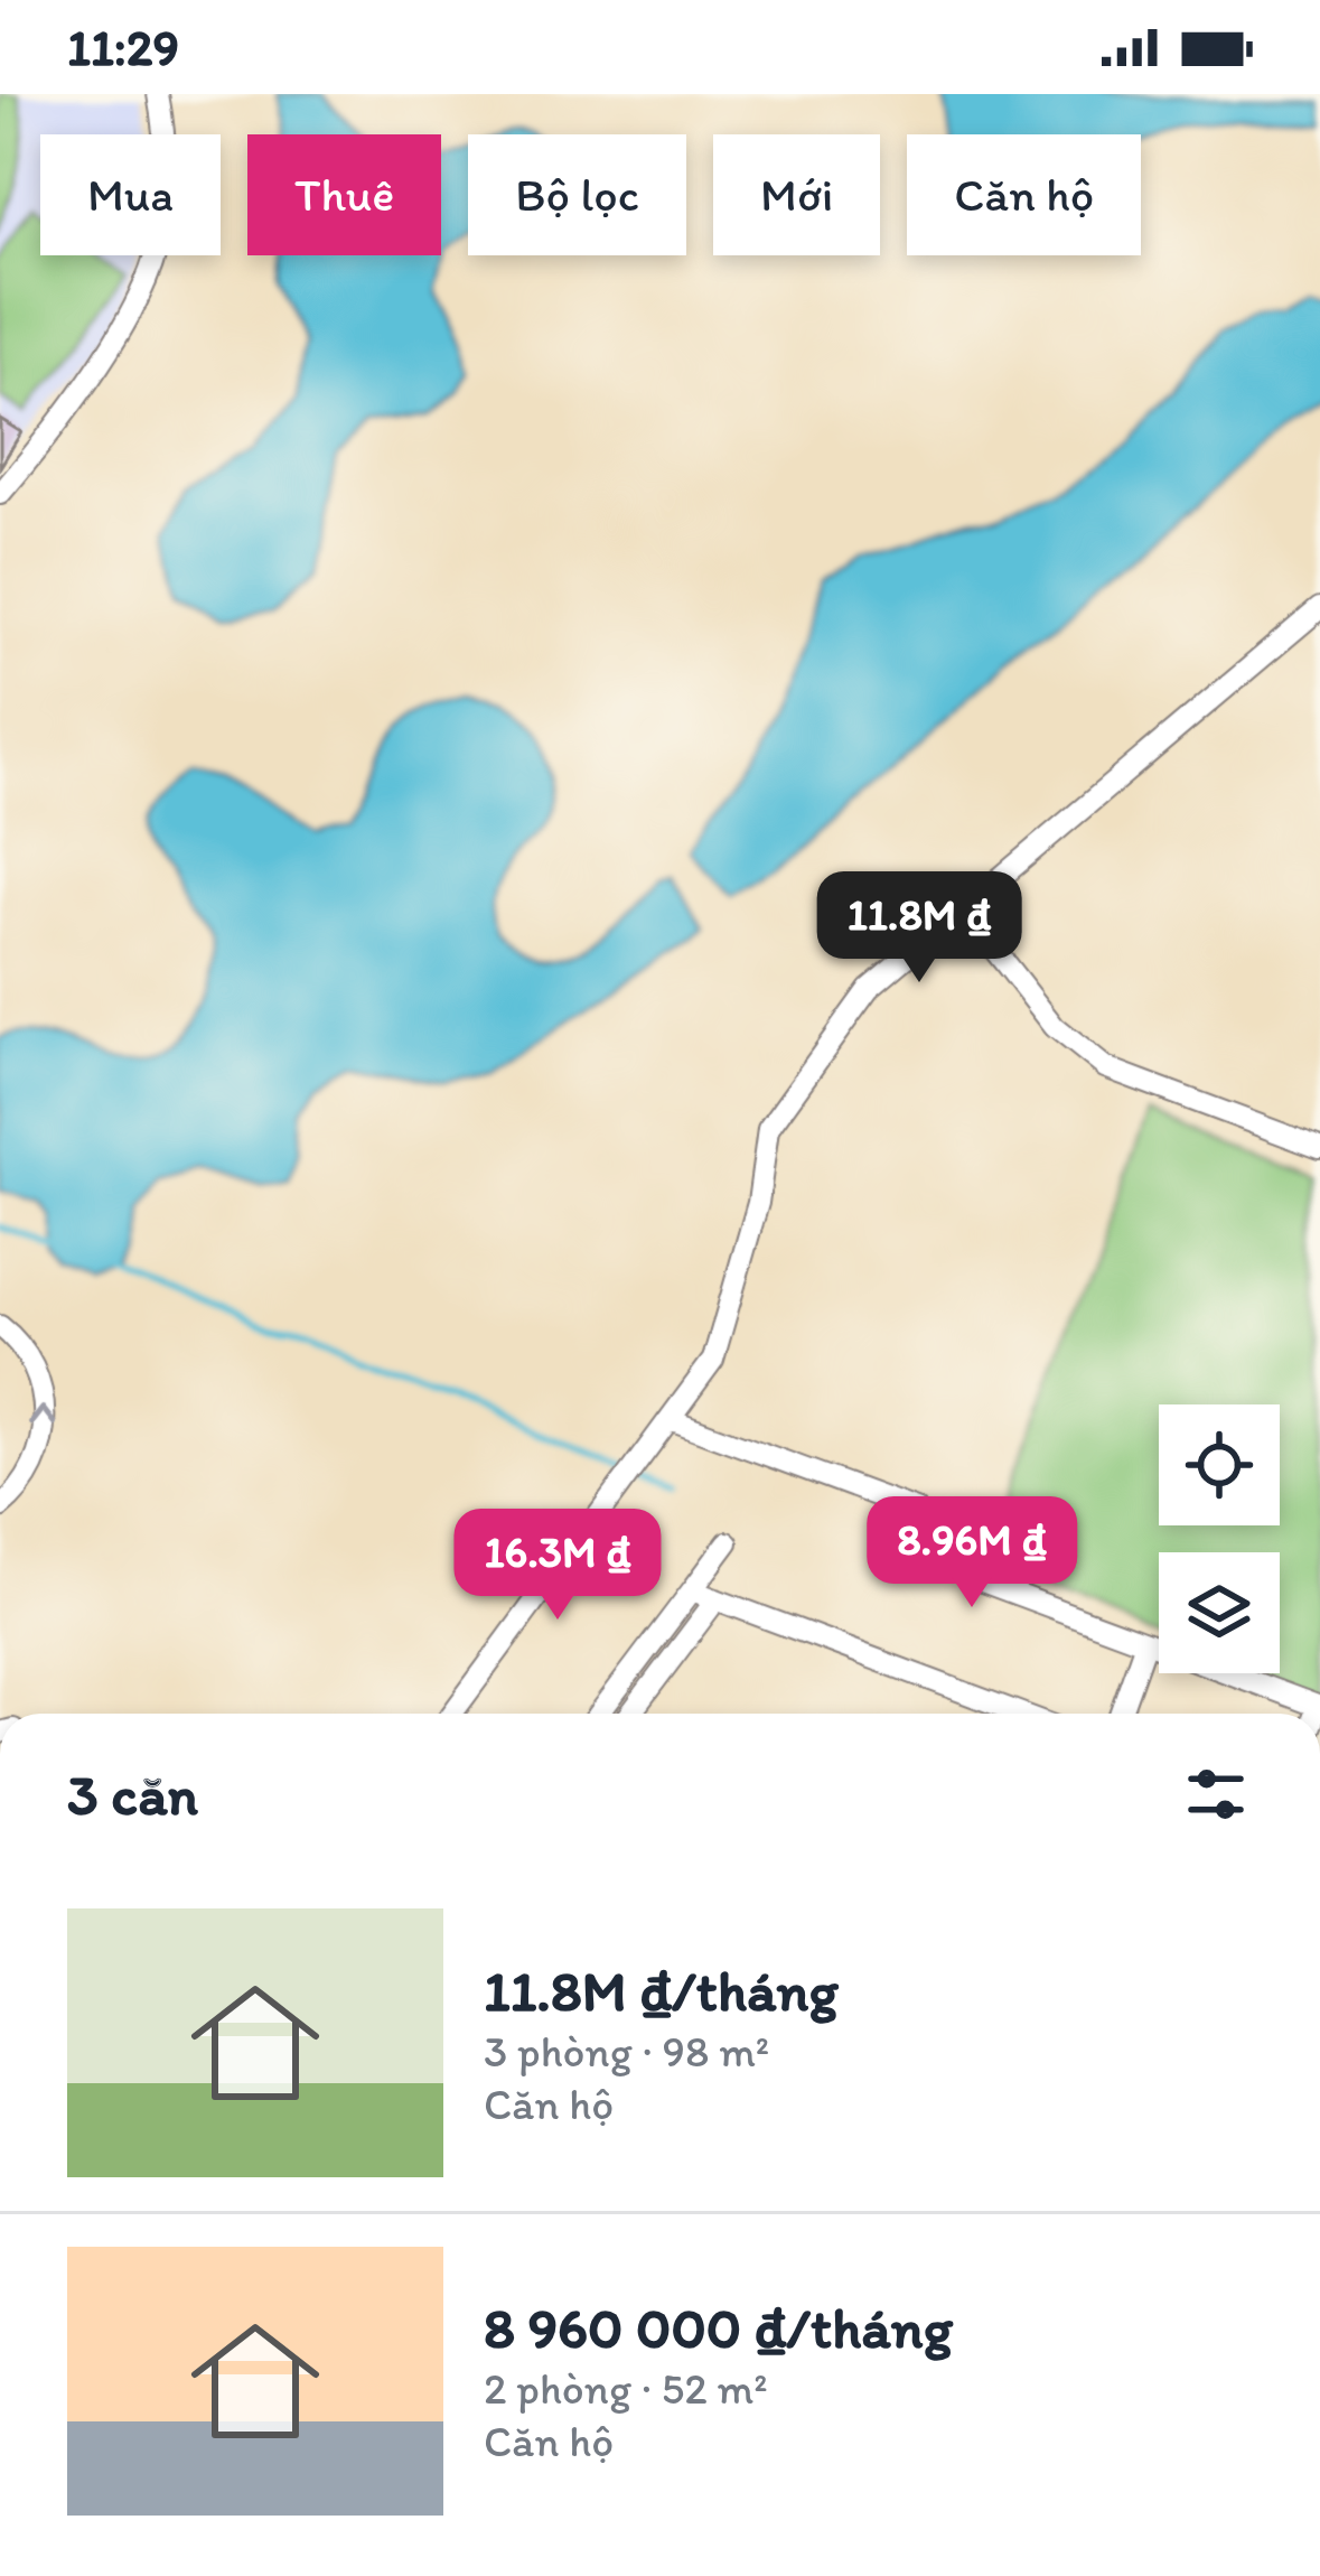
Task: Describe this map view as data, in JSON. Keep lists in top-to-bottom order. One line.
{"page":{"status":"11:29","chip":["Mua","Thuê","Bộ lọc","Mới","Căn hộ"],"price":["11.8M ₫","8.96M ₫","16.3M ₫"],"heading":"3 căn","list":[{"name":"11.8M ₫/tháng","note":"3 phòng · 98 m² · Căn hộ"},{"name":"8 960 000 ₫/tháng","note":"2 phòng · 52 m² · Căn hộ"}]}}
